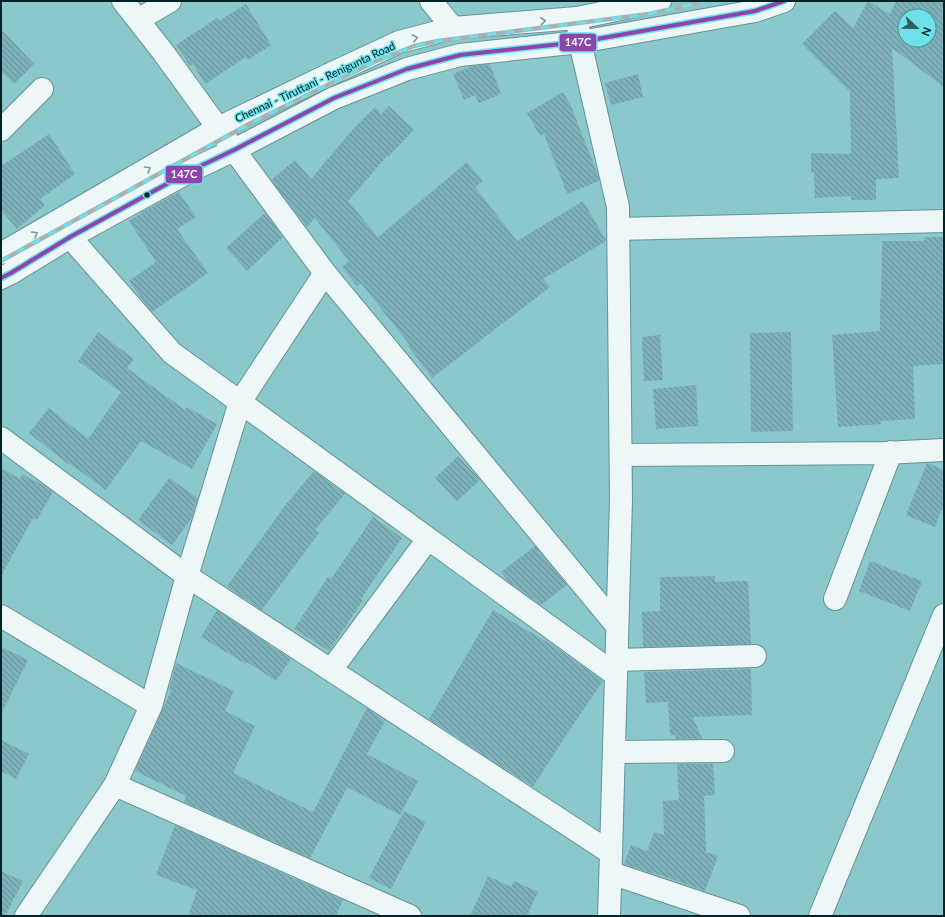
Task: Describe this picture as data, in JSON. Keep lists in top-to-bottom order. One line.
{"streets":{"main road":["Chennai - Tiruttani - Renigunta Road"]},"lines":["transit line 147C"],"north":"right"}
